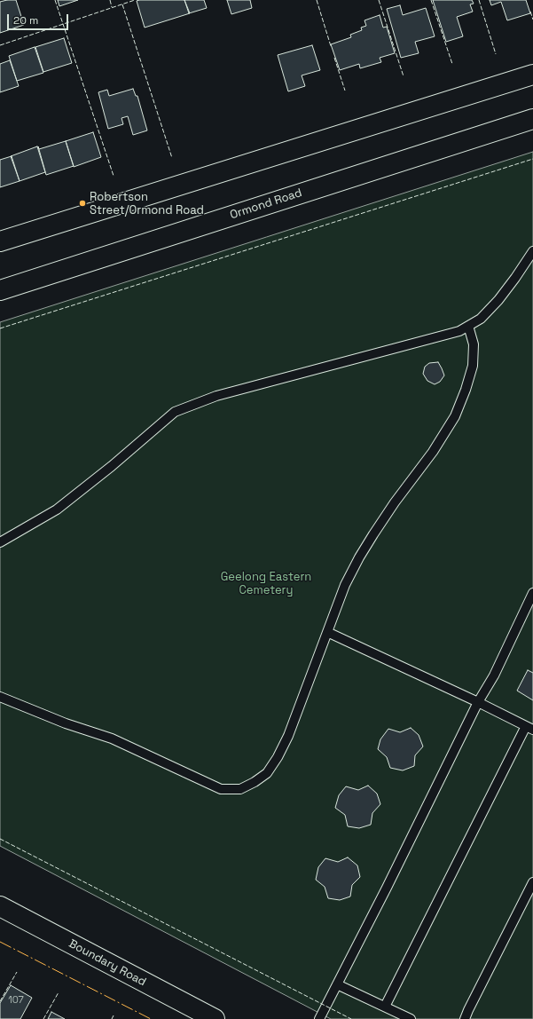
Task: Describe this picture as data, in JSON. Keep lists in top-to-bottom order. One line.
{"streets":{"main road":["Ormond Road","Boundary Road"]},"parks":["Geelong Eastern Cemetery"],"places":["Robertson Street/Ormond Road"],"house_numbers":["107"],"scale_bar":"20 m"}
